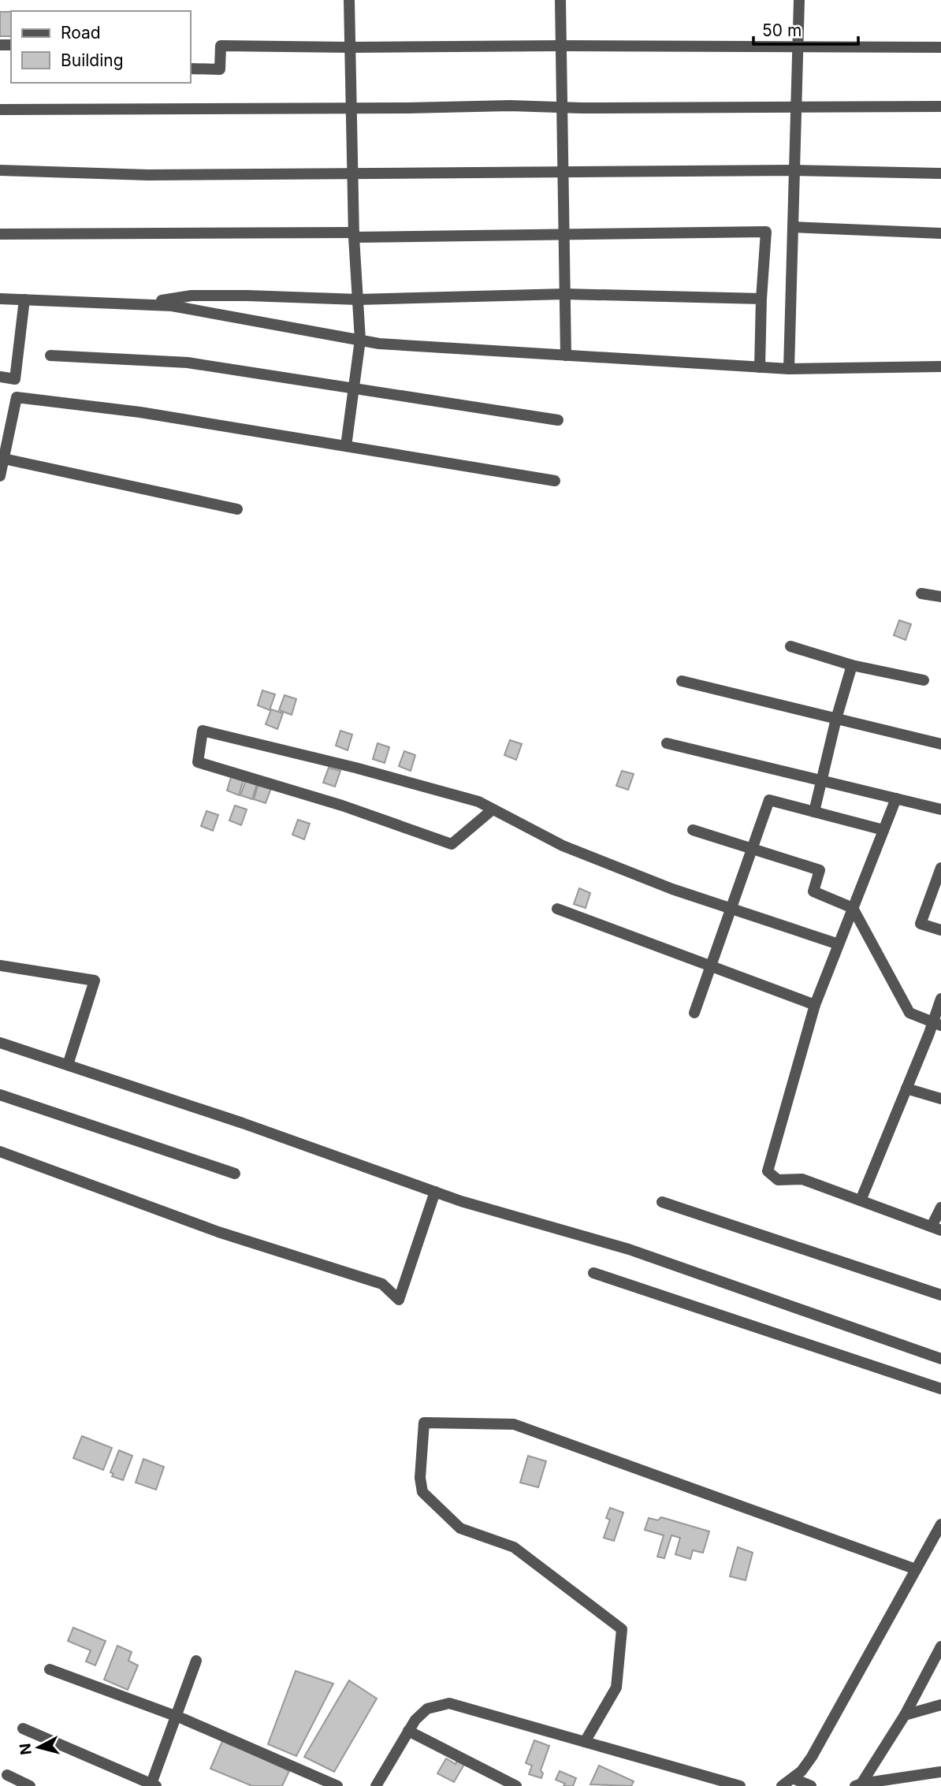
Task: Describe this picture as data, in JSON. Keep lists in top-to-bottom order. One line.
{"legend":["Road","Building"],"scale_bar":"50 m","north":"left"}
